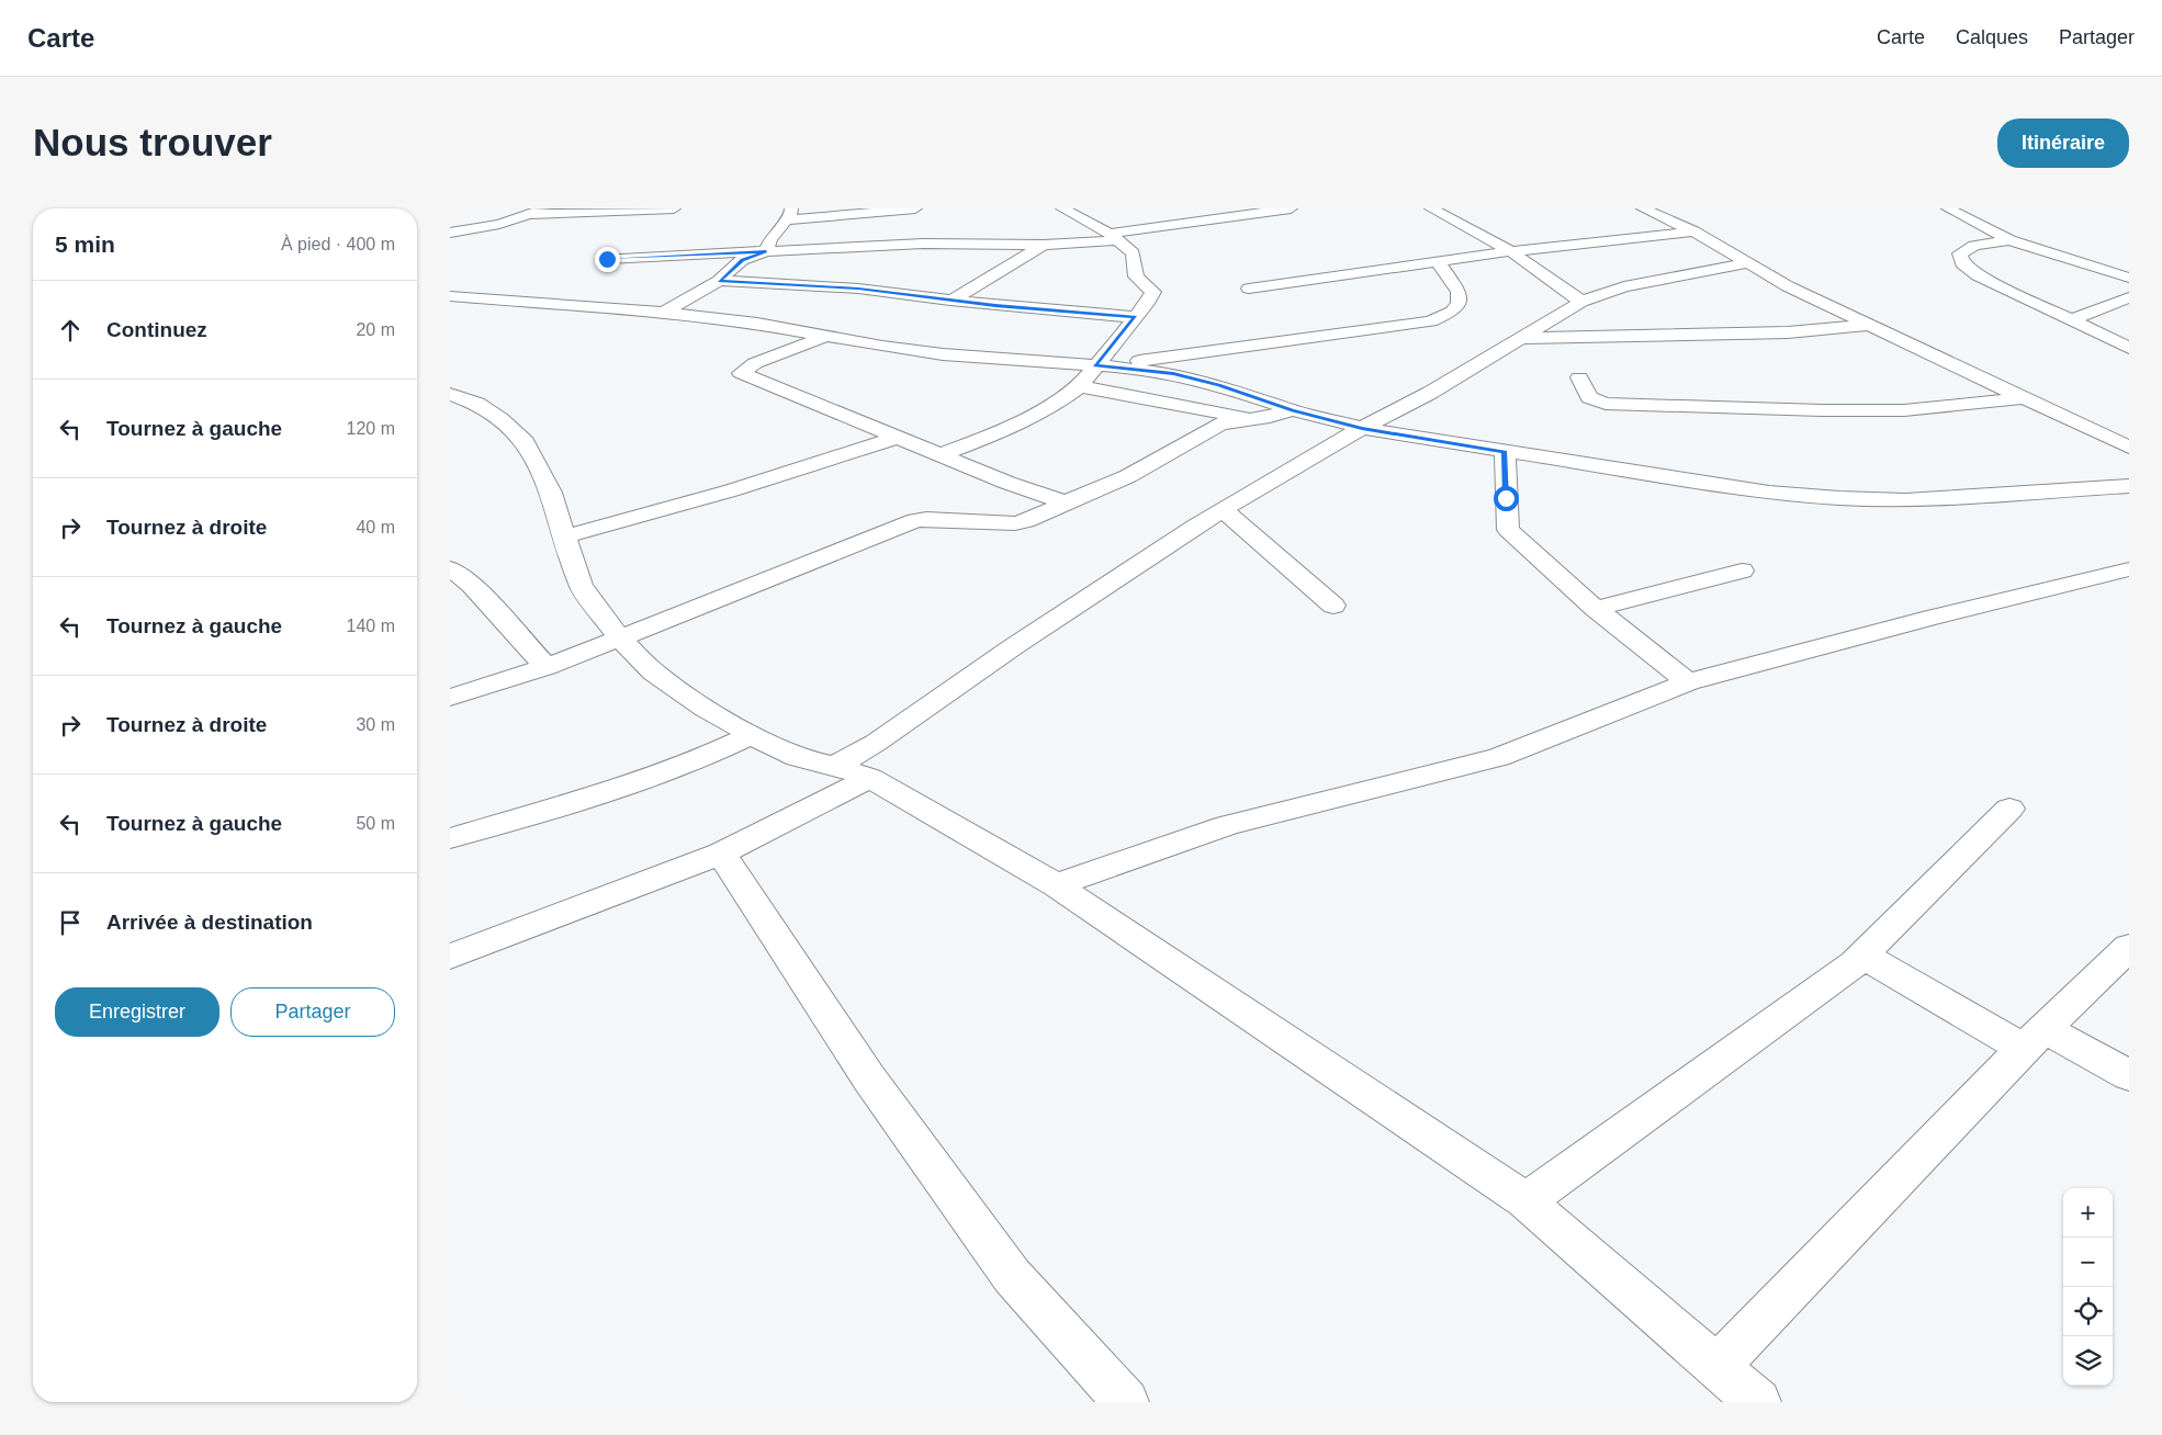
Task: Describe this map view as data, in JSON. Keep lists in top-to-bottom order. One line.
{"page":{"header":"Carte","nav":["Carte","Calques","Partager"],"buttons":["Itinéraire",["Enregistrer","Partager"]],"title":"Nous trouver","heading":["5 min","À pied · 400 m"],"list":[["Continuez","20 m"],["Tournez à gauche","120 m"],["Tournez à droite","40 m"],["Tournez à gauche","140 m"],["Tournez à droite","30 m"],["Tournez à gauche","50 m"],"Arrivée à destination"],"map_buttons":["+","−"]}}
